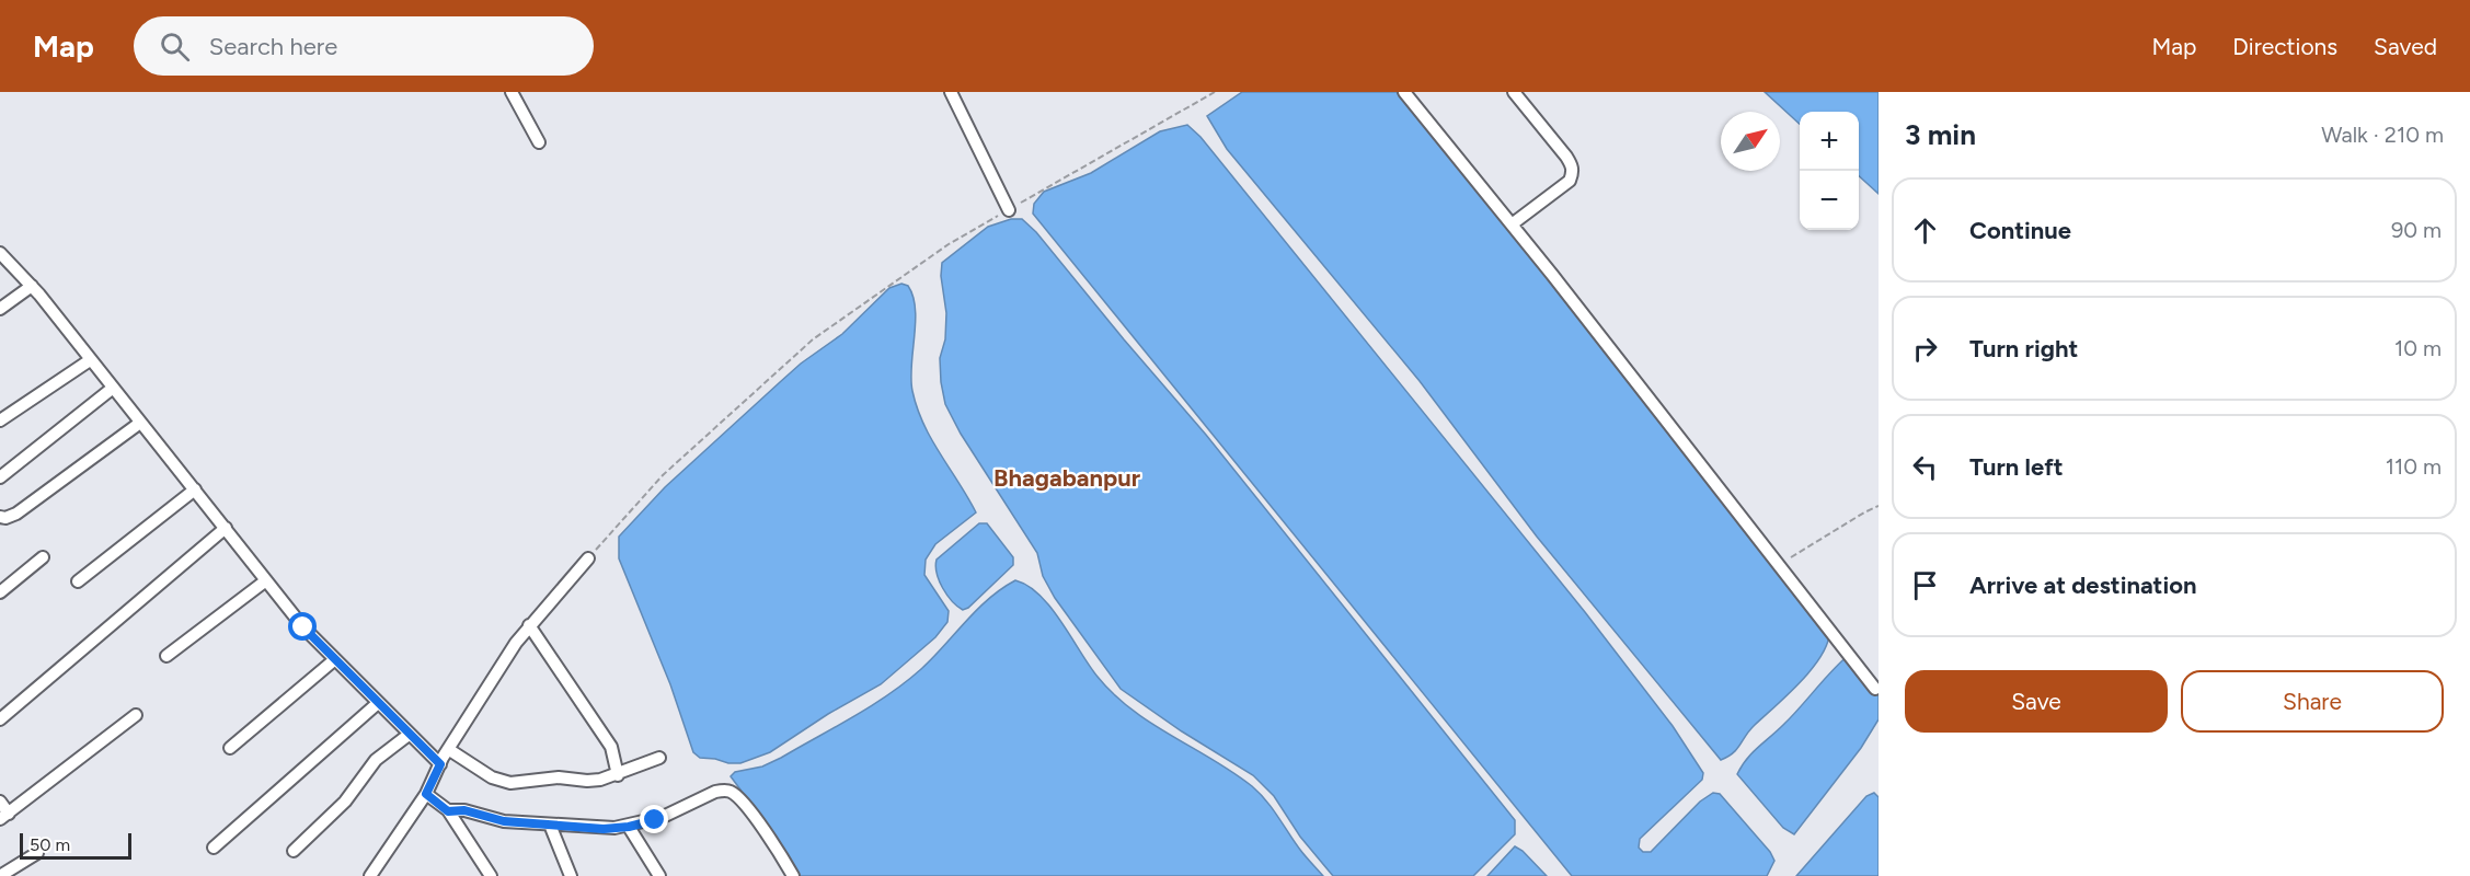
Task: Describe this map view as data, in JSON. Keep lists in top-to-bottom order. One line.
{"districts":["Bhagabanpur"],"scale_bar":"50 m","north":"top right","page":{"header":"Map","search":"Search here","nav":["Map","Directions","Saved"],"heading":["3 min","Walk · 210 m"],"map_buttons":["+","−"],"list":[["Continue","90 m"],["Turn right","10 m"],["Turn left","110 m"],"Arrive at destination"],"buttons":["Save","Share"],"scale":"50 m"}}
